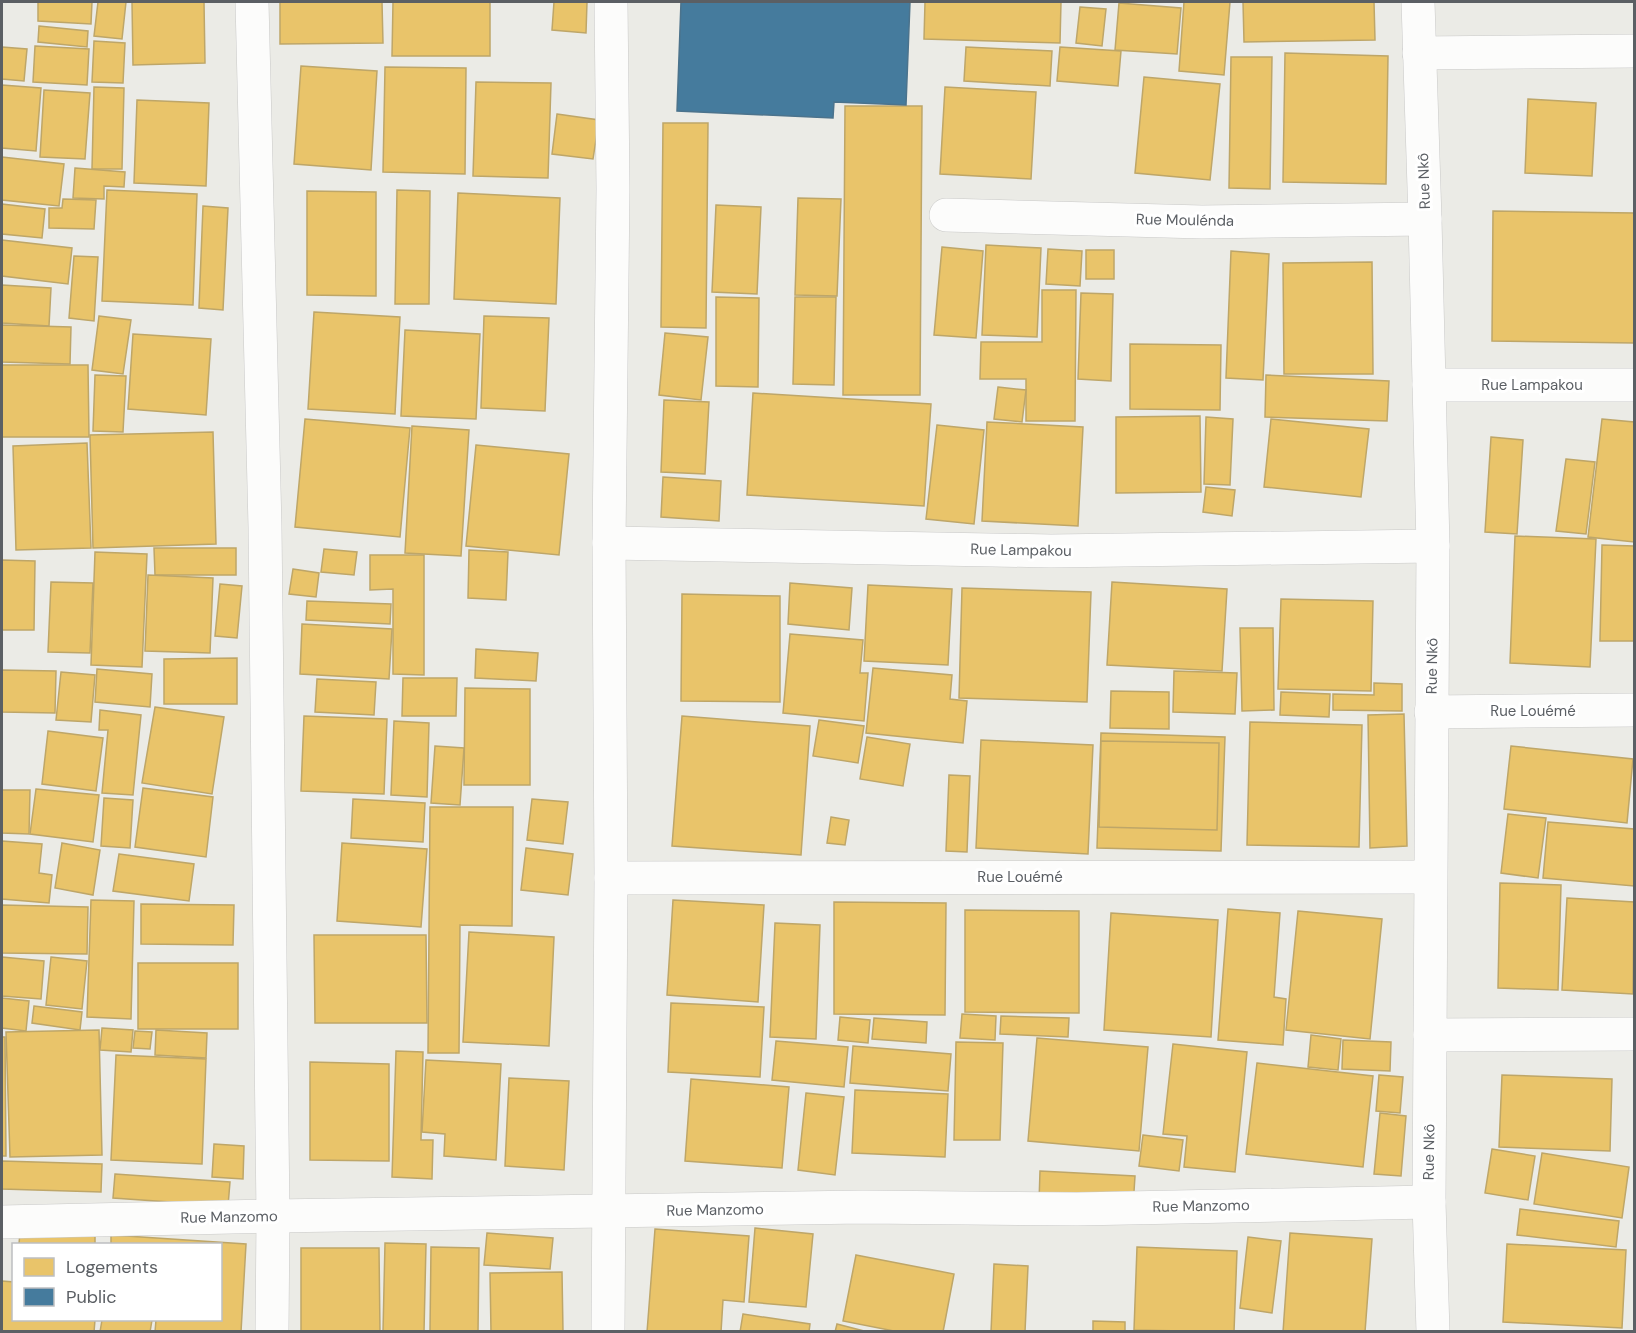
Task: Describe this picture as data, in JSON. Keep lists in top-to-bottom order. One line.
{"streets":{"street":["Rue Nkô","Rue Moulénda","Rue Lampakou","Rue Louémé","Rue Manzomo"]},"crossings":[["Rue Nkô","Rue Moulénda"],["Rue Nkô","Rue Lampakou"],["Rue Nkô","Rue Louémé"],["Rue Nkô","Rue Manzomo"]],"legend":["Logements","Public"]}
